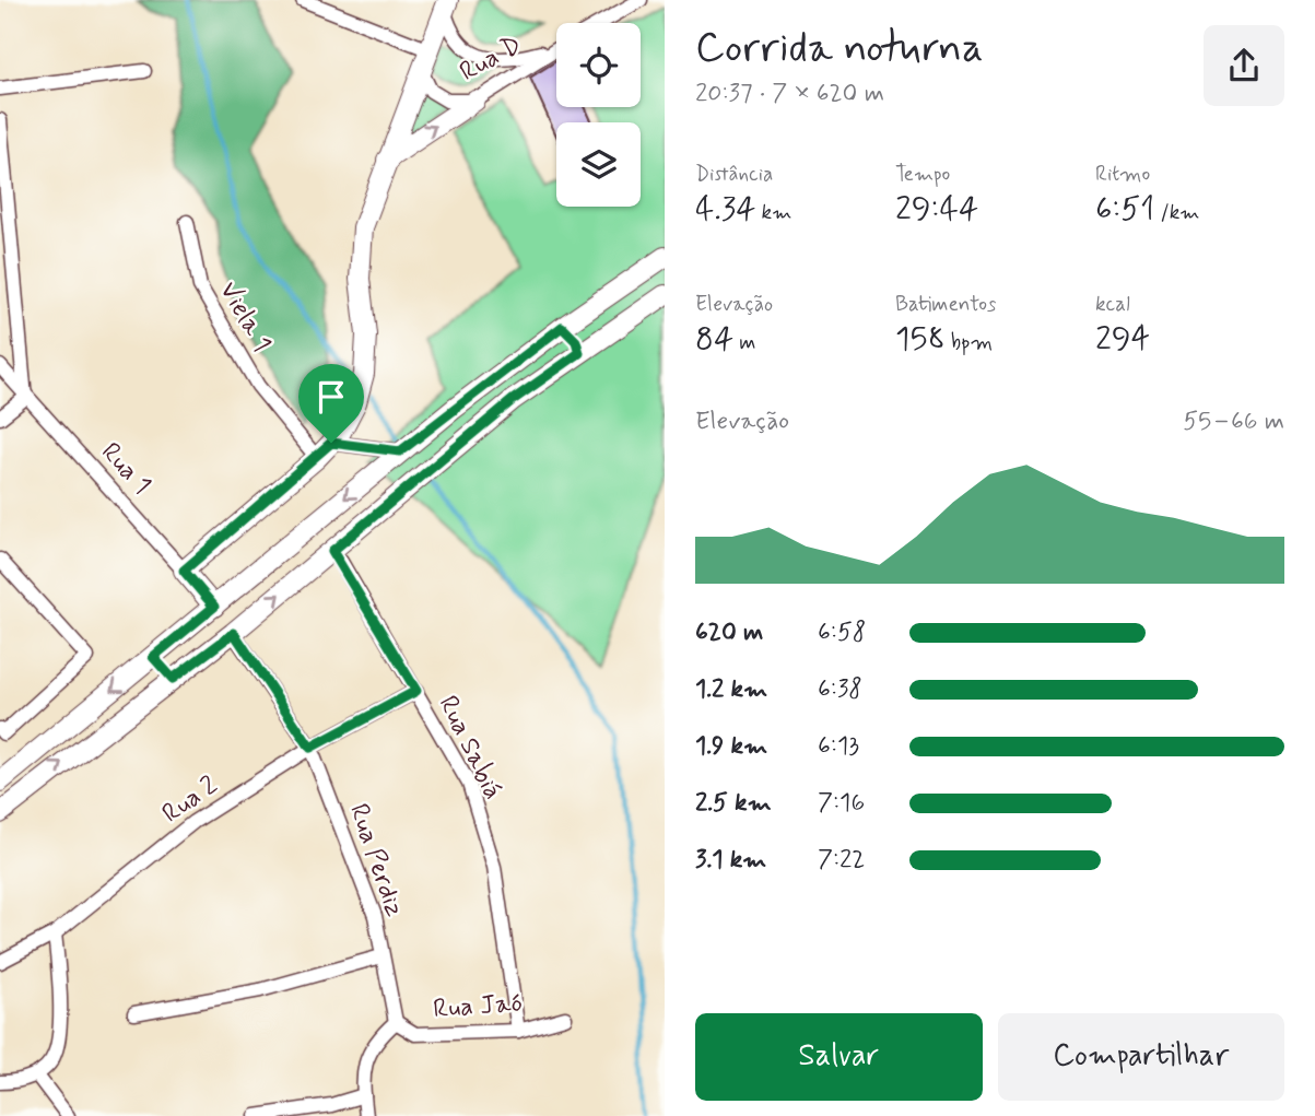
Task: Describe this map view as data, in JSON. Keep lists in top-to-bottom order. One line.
{"streets":{"main road":["Rua 1"],"street":["Rua D","Viela 1","Rua Sabiá","Rua 2","Rua Perdiz","Rua Jaó"]},"crossings":[["Rua Sabiá","Rua 2"],["Rua Sabiá","Rua Jaó"],["Rua 2","Rua Perdiz"],["Rua Perdiz","Rua Jaó"]],"page":{"heading":["Corrida noturna","20:37 · 7 × 620 m"],"stats":[["Distância","4.34 km"],["Tempo","29:44"],["Ritmo","6:51 /km"],["Elevação","84 m"],["Batimentos","158 bpm"],["kcal","294"]],"chart":["Elevação","55–66 m"],"list":[{"name":"620 m","note":"6:58"},{"name":"1.2 km","note":"6:38"},{"name":"1.9 km","note":"6:13"},{"name":"2.5 km","note":"7:16"},{"name":"3.1 km","note":"7:22"}],"buttons":["Salvar","Compartilhar"]}}
